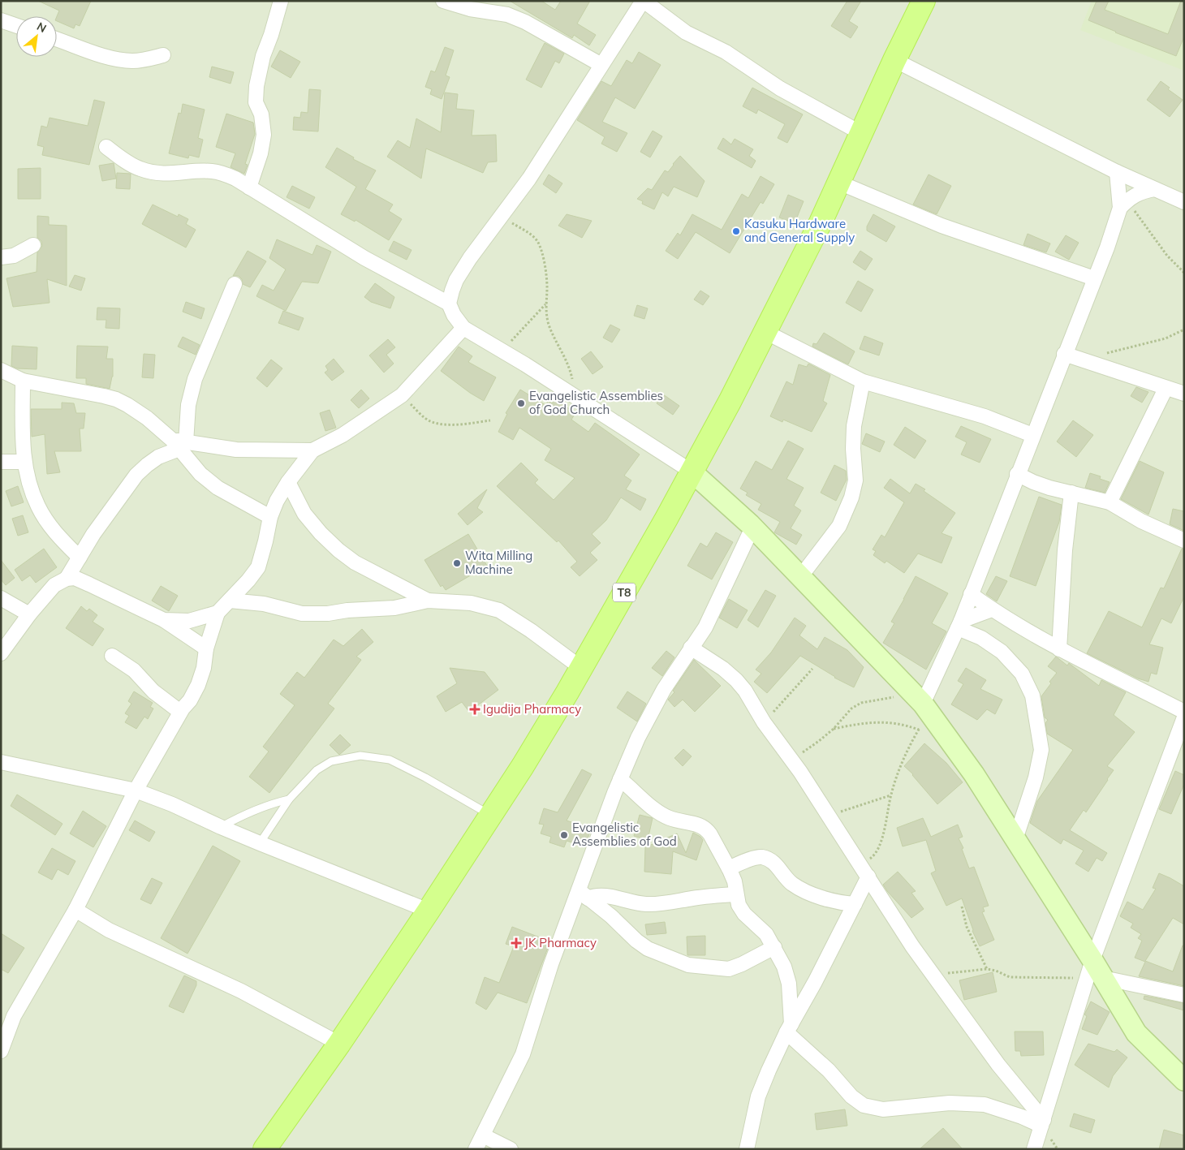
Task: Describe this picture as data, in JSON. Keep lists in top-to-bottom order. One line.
{"streets":{"main road":["T8"]},"places":{"other":["Kasuku Hardware and General Supply","Evangelistic Assemblies of God Church","Wita Milling Machine","Evangelistic Assemblies of God"],"health":["Igudija Pharmacy","JK Pharmacy"]},"north":"top right"}
